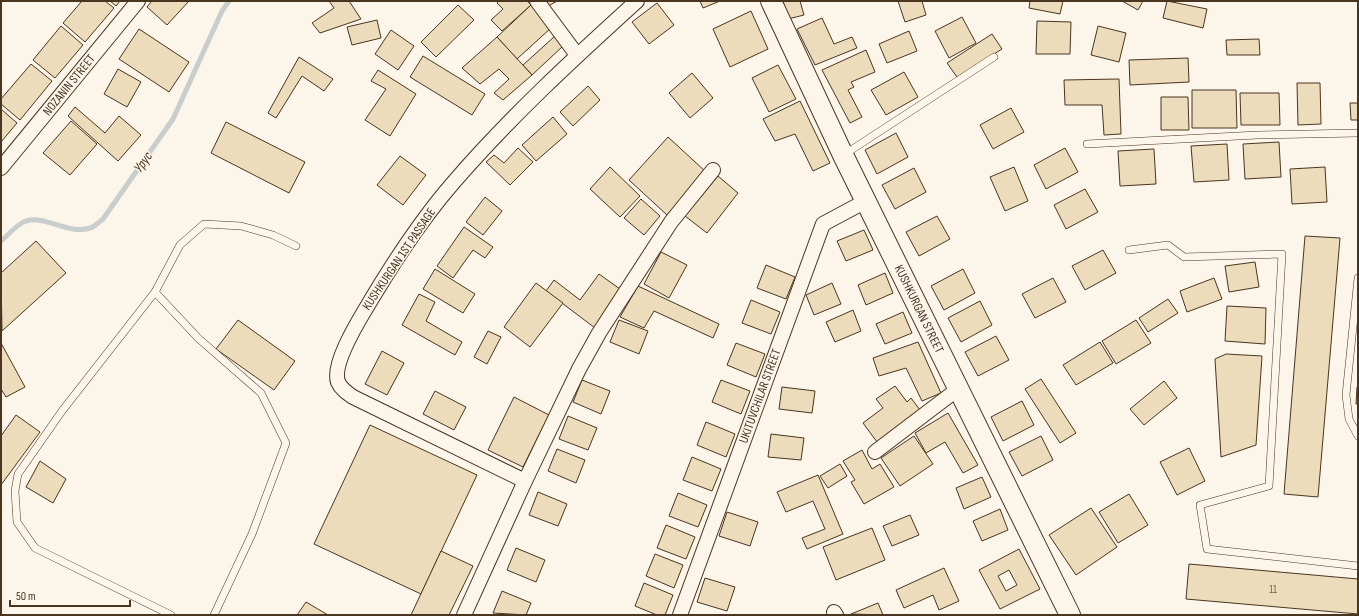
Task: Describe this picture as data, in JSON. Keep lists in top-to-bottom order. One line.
{"streets":{"street":["NOZANIN STREET","KUSHKURGAN 1ST PASSAGE","KUSHKURGAN STREET","UKITUVCHILAR STREET"]},"crossings":[["KUSHKURGAN STREET","UKITUVCHILAR STREET"]],"water":["Урус"],"house_numbers":["11"],"scale_bar":"50 m"}
